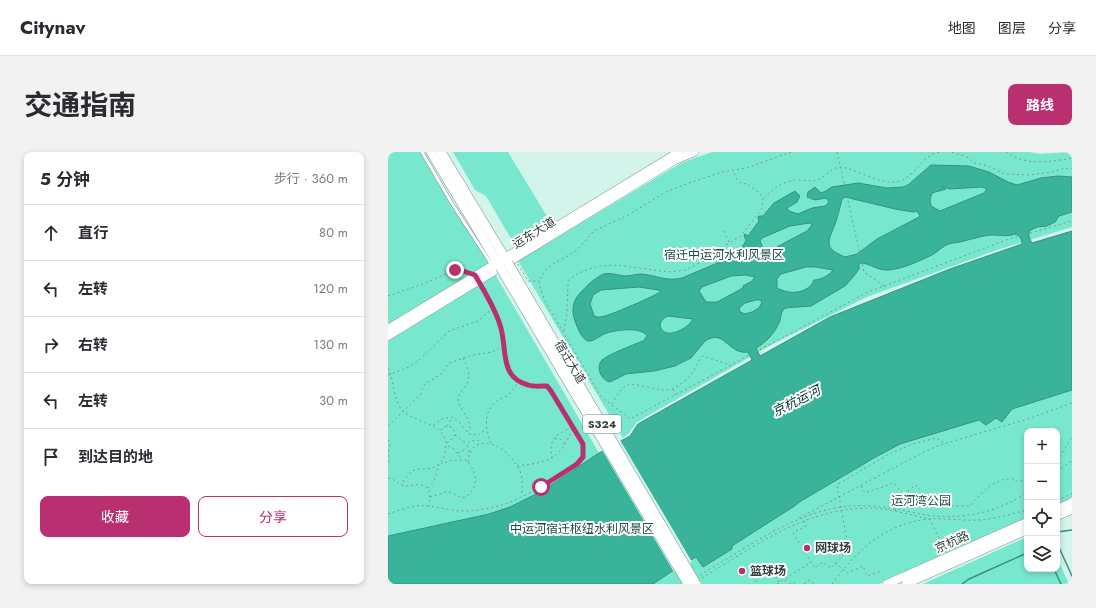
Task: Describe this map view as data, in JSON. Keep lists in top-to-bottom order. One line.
{"streets":{"main road":["运东大道","宿迁大道","S324","京杭路"]},"crossings":[["运东大道","宿迁大道"]],"water":["京杭运河"],"parks":["宿迁中运河水利风景区","运河湾公园","中运河宿迁枢纽水利风景区"],"places":["网球场","篮球场"],"page":{"header":"Citynav","nav":["地图","图层","分享"],"title":"交通指南","buttons":["路线",["收藏","分享"]],"heading":["5 分钟","步行 · 360 m"],"list":[["直行","80 m"],["左转","120 m"],["右转","130 m"],["左转","30 m"],"到达目的地"],"map_buttons":["+","−"]}}
